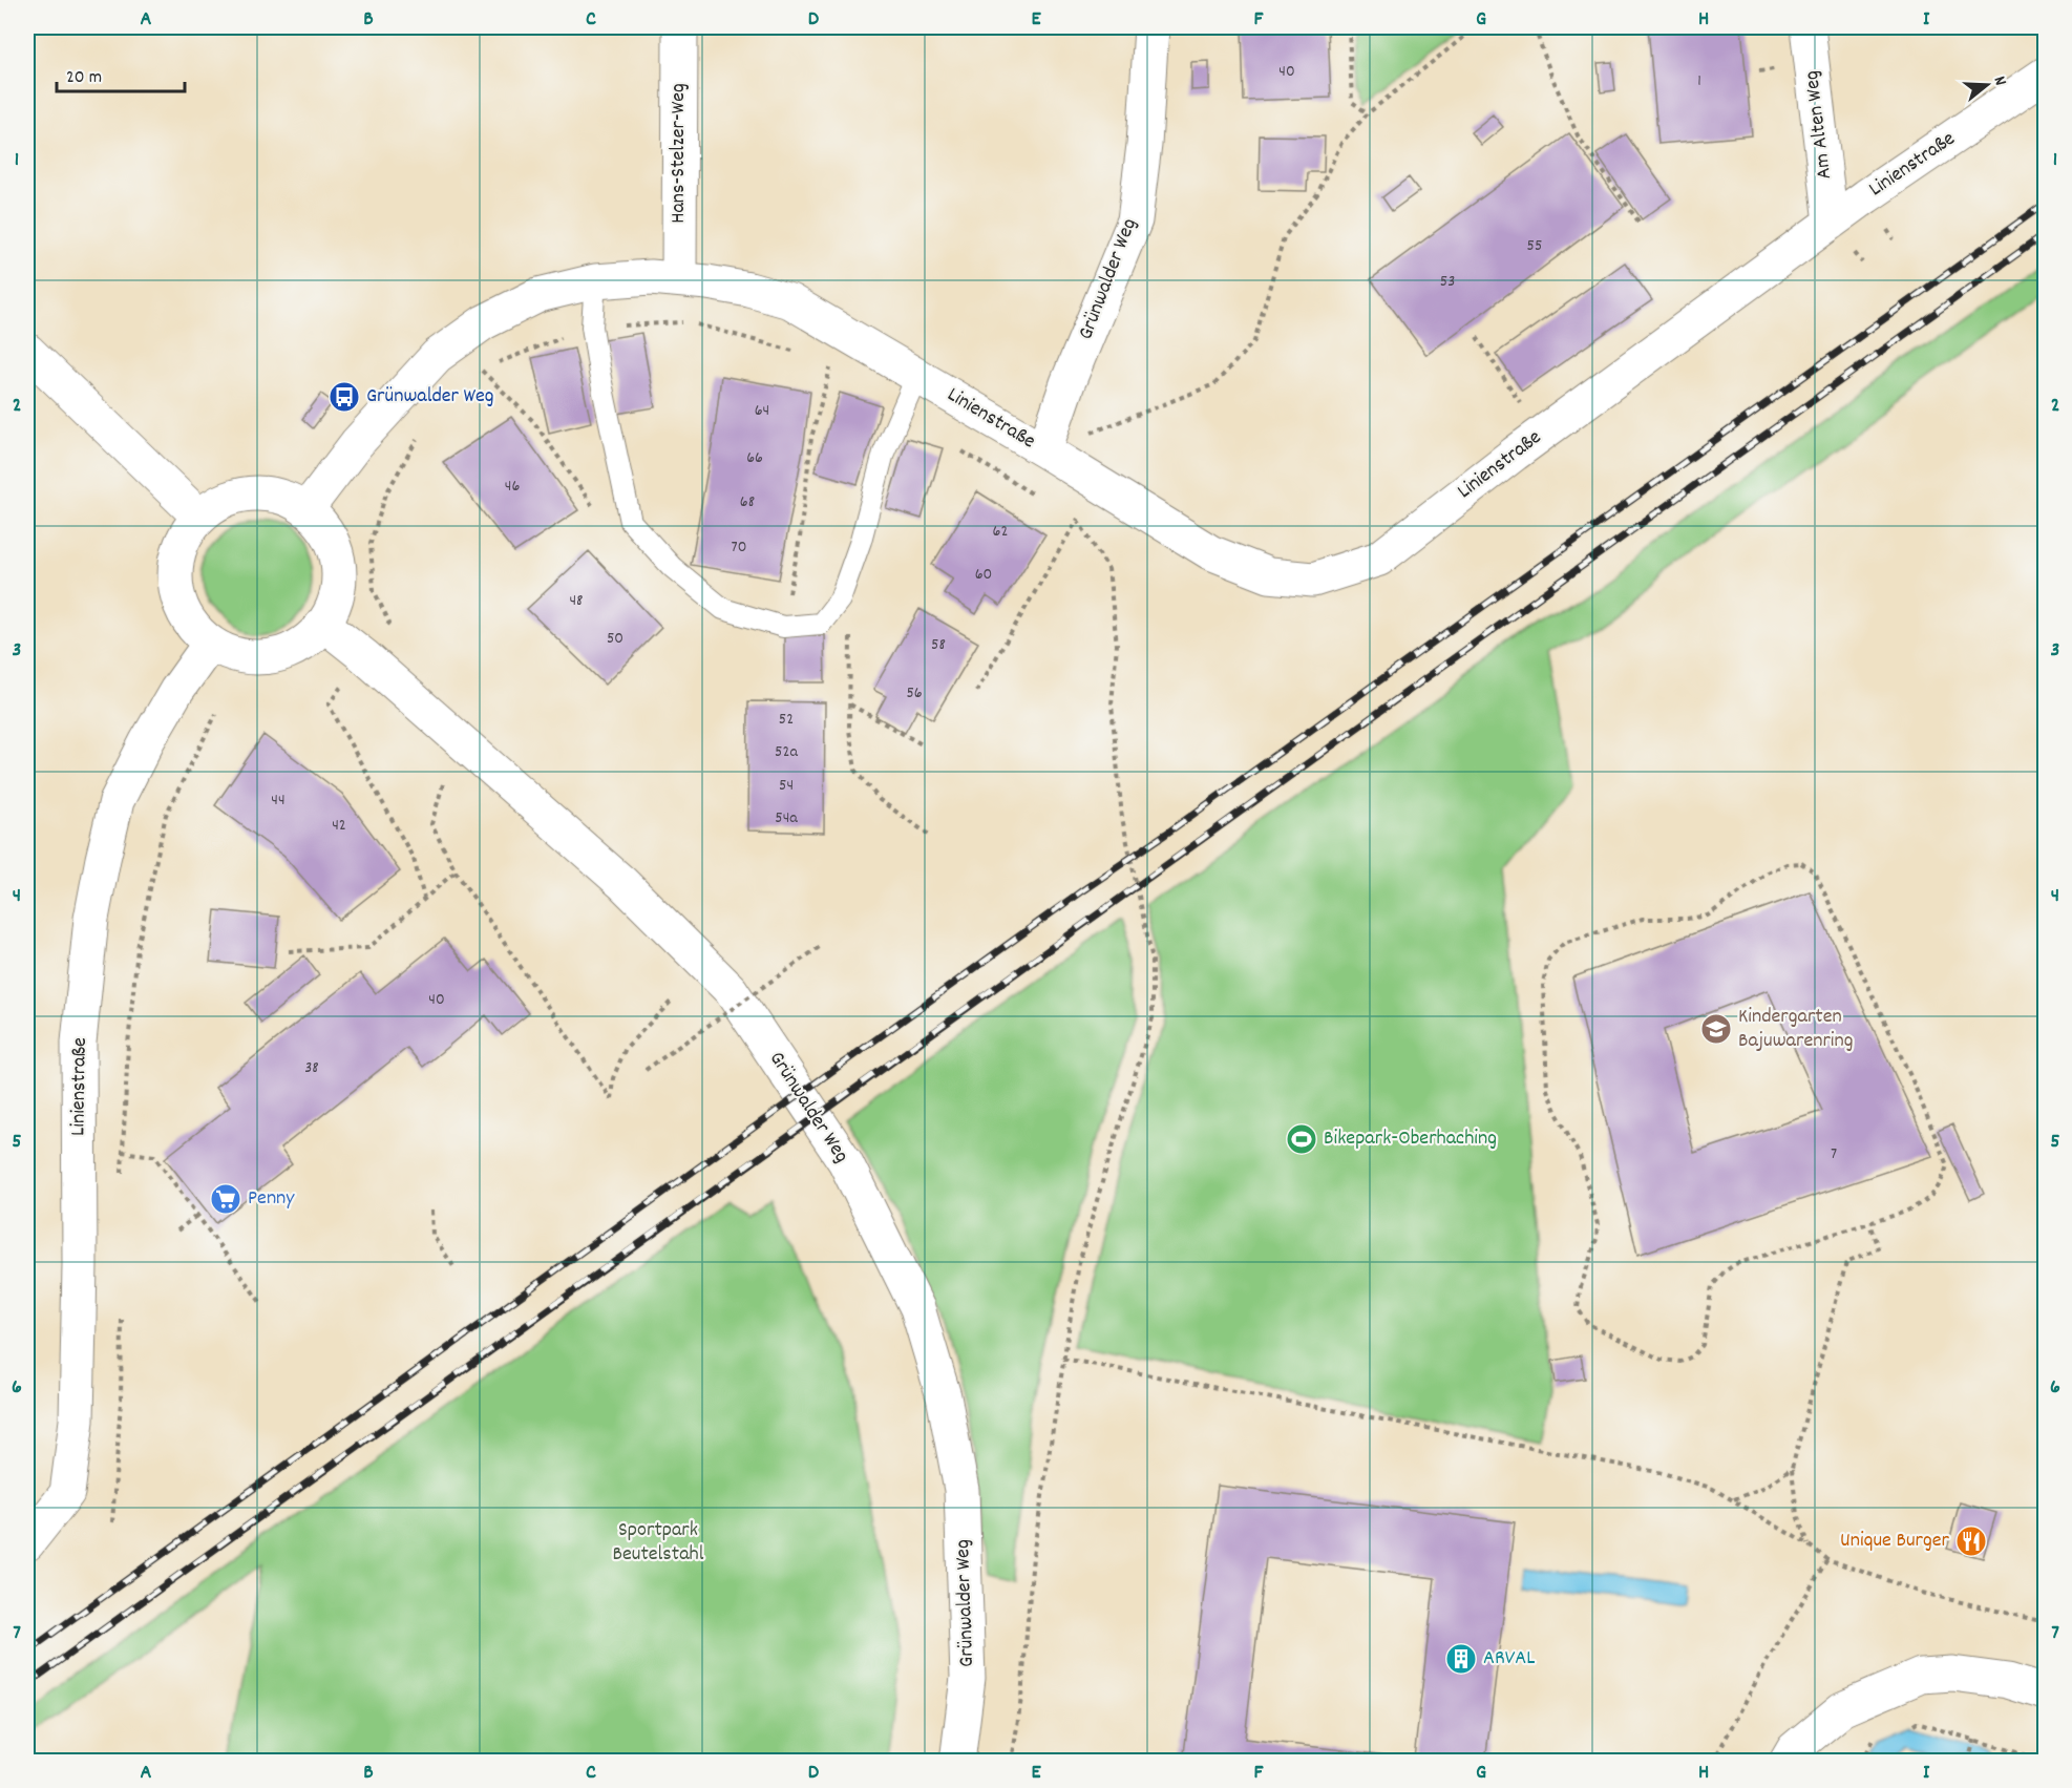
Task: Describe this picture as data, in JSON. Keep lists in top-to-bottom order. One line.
{"streets":{"street":["Am Alten Weg","Hans-Stelzer-Weg","Linienstraße","Grünwalder Weg"]},"crossings":[["Am Alten Weg","Linienstraße"],["Hans-Stelzer-Weg","Linienstraße"],["Linienstraße","Grünwalder Weg"]],"parks":["Sportpark Beutelstahl"],"places":{"bus stop":["Grünwalder Weg"],"school or university":["Kindergarten Bajuwarenring"],"sports":["Bikepark-Oberhaching"],"supermarket":["Penny"],"restaurant":["Unique Burger"],"building":["ARVAL"]},"house_numbers":["40","1","55","53","64","66","46","68","62","70","60","48","50","58","56","52","52a","54","44","54a","42","40","38","7"],"scale_bar":"20 m","north":"right","grid":{"columns":["A","B","C","D","E","F","G","H","I"],"rows":["1","2","3","4","5","6","7"]}}
